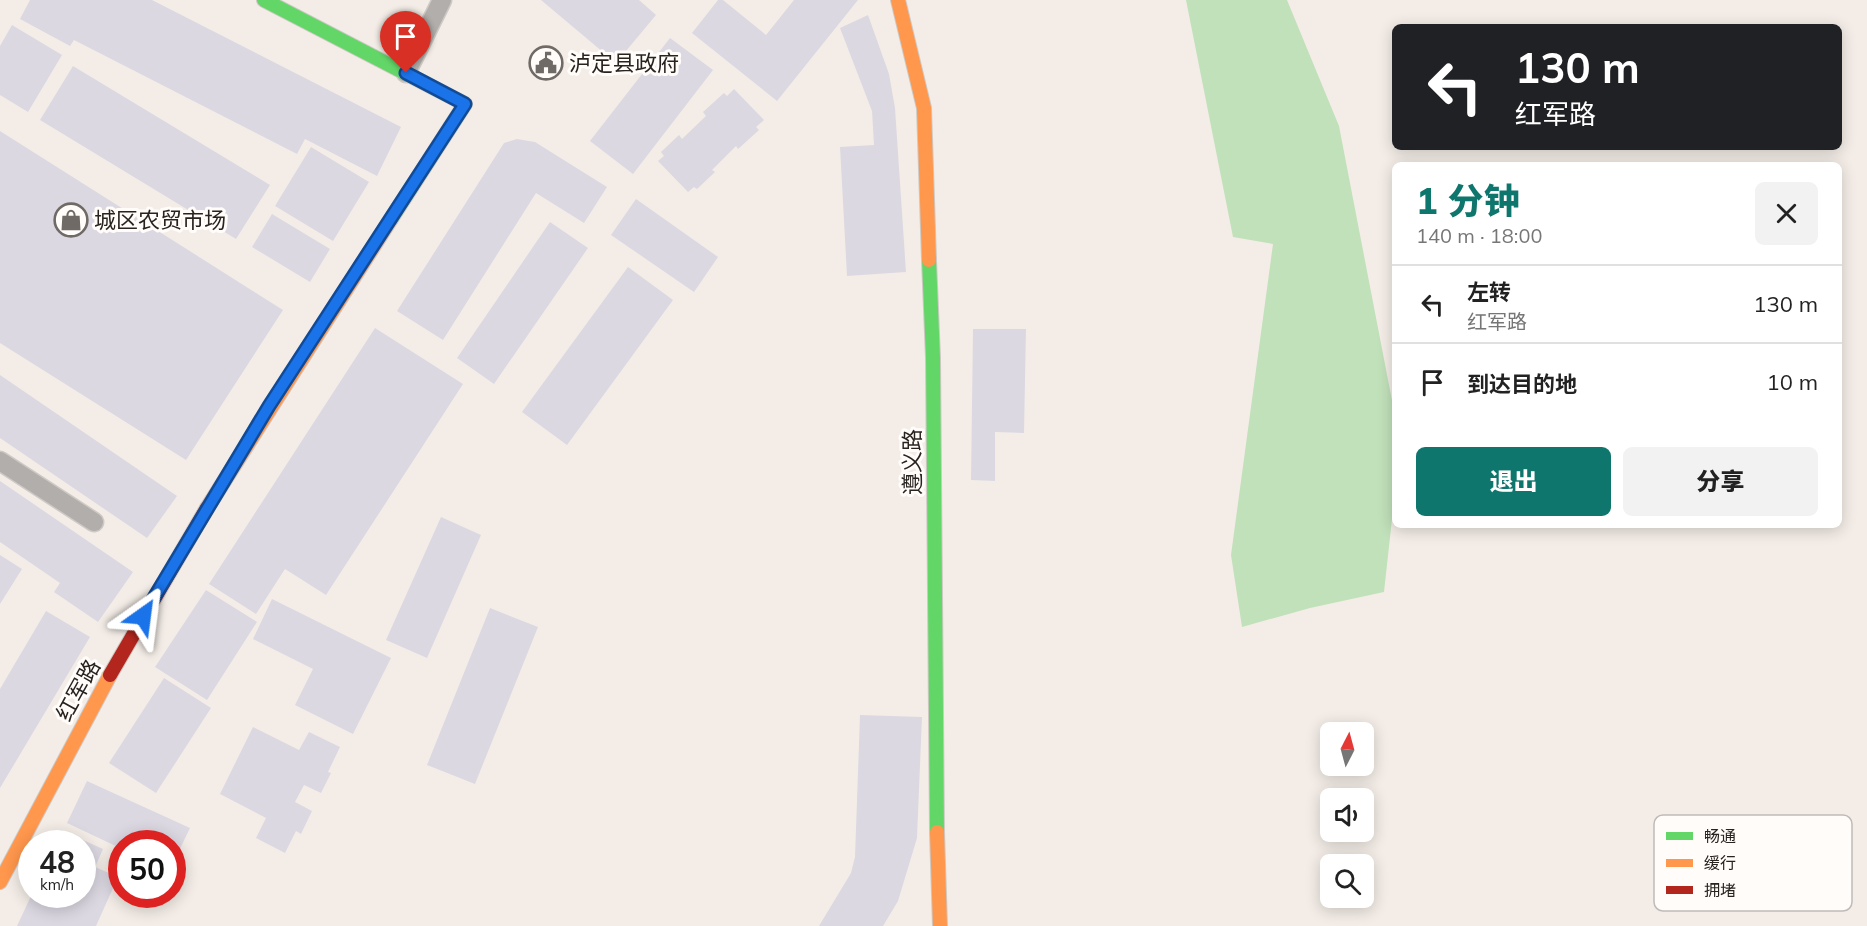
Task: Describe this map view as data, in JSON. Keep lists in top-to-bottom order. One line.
{"streets":{"main road":["遵义路","红军路"]},"places":{"public building":["泸定县政府"],"shop":["城区农贸市场"]},"legend":["畅通","缓行","拥堵"],"north":"top","page":{"turn":["130 m","红军路"],"heading":["1 分钟","140 m · 18:00"],"list":[{"name":"左转","note":"红军路","value":"130 m"},{"name":"到达目的地","value":"10 m"}],"buttons":["退出","分享"],"speed":"48 km/h","limit":"50"}}
